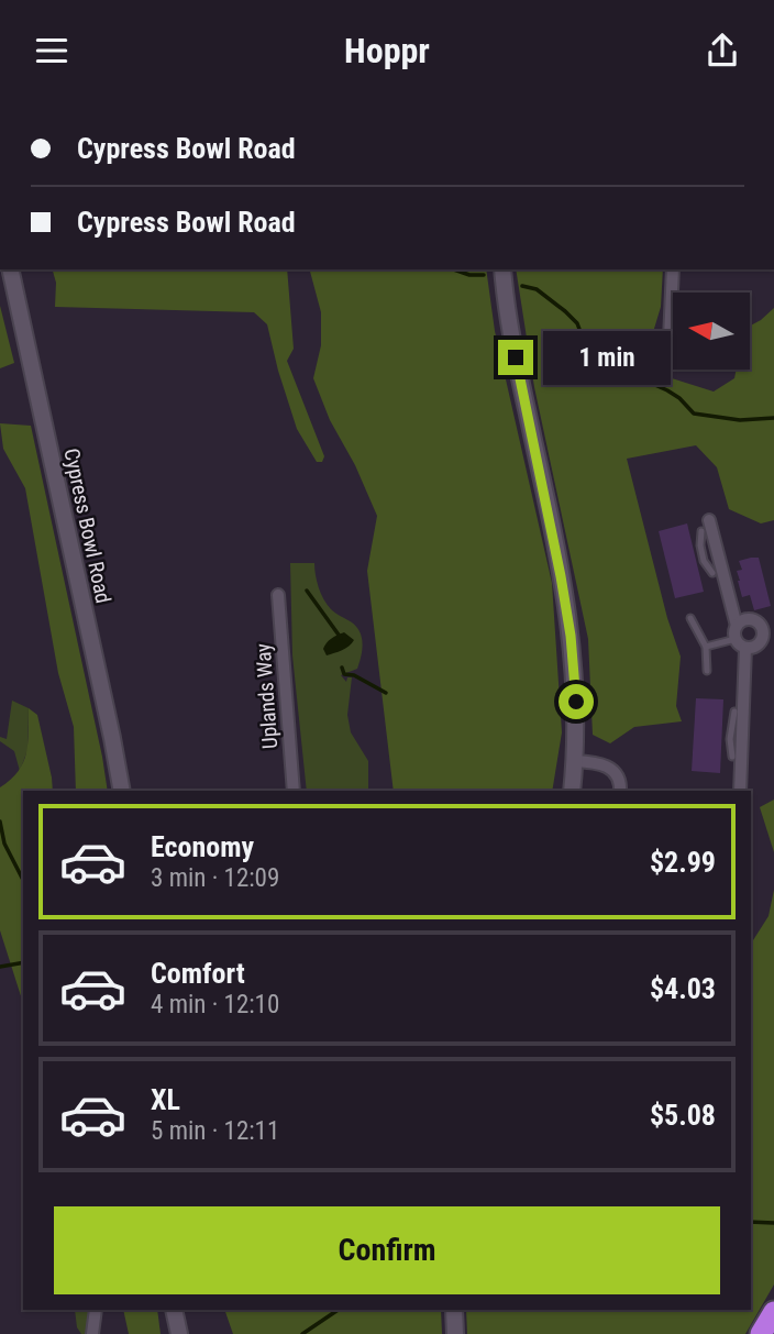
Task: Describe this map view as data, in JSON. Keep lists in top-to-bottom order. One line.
{"streets":{"street":["Cypress Bowl Road","Uplands Way"]},"north":"left","page":{"header":"Hoppr","banner":["Cypress Bowl Road","Cypress Bowl Road"],"bubble":"1 min","list":[{"name":"Economy","note":"3 min · 12:09","value":"$2.99"},{"name":"Comfort","note":"4 min · 12:10","value":"$4.03"},{"name":"XL","note":"5 min · 12:11","value":"$5.08"}],"buttons":"Confirm"}}
